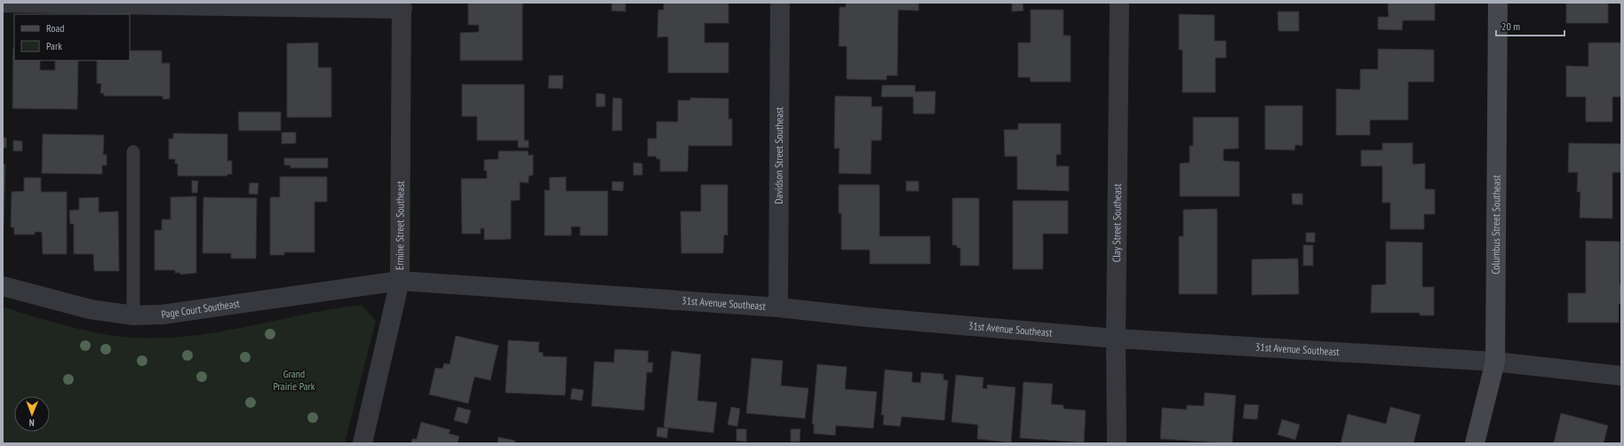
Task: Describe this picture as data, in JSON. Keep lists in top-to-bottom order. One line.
{"streets":{"street":["Davidson Street Southeast","Clay Street Southeast","Columbus Street Southeast","Ermine Street Southeast","31st Avenue Southeast","Page Court Southeast"]},"crossings":[["Davidson Street Southeast","31st Avenue Southeast"],["Clay Street Southeast","31st Avenue Southeast"],["Columbus Street Southeast","31st Avenue Southeast"],["Ermine Street Southeast","31st Avenue Southeast"],["Ermine Street Southeast","Page Court Southeast"],["31st Avenue Southeast","Page Court Southeast"]],"parks":["Grand Prairie Park"],"legend":["Road","Park"],"scale_bar":"20 m","north":"bottom"}
